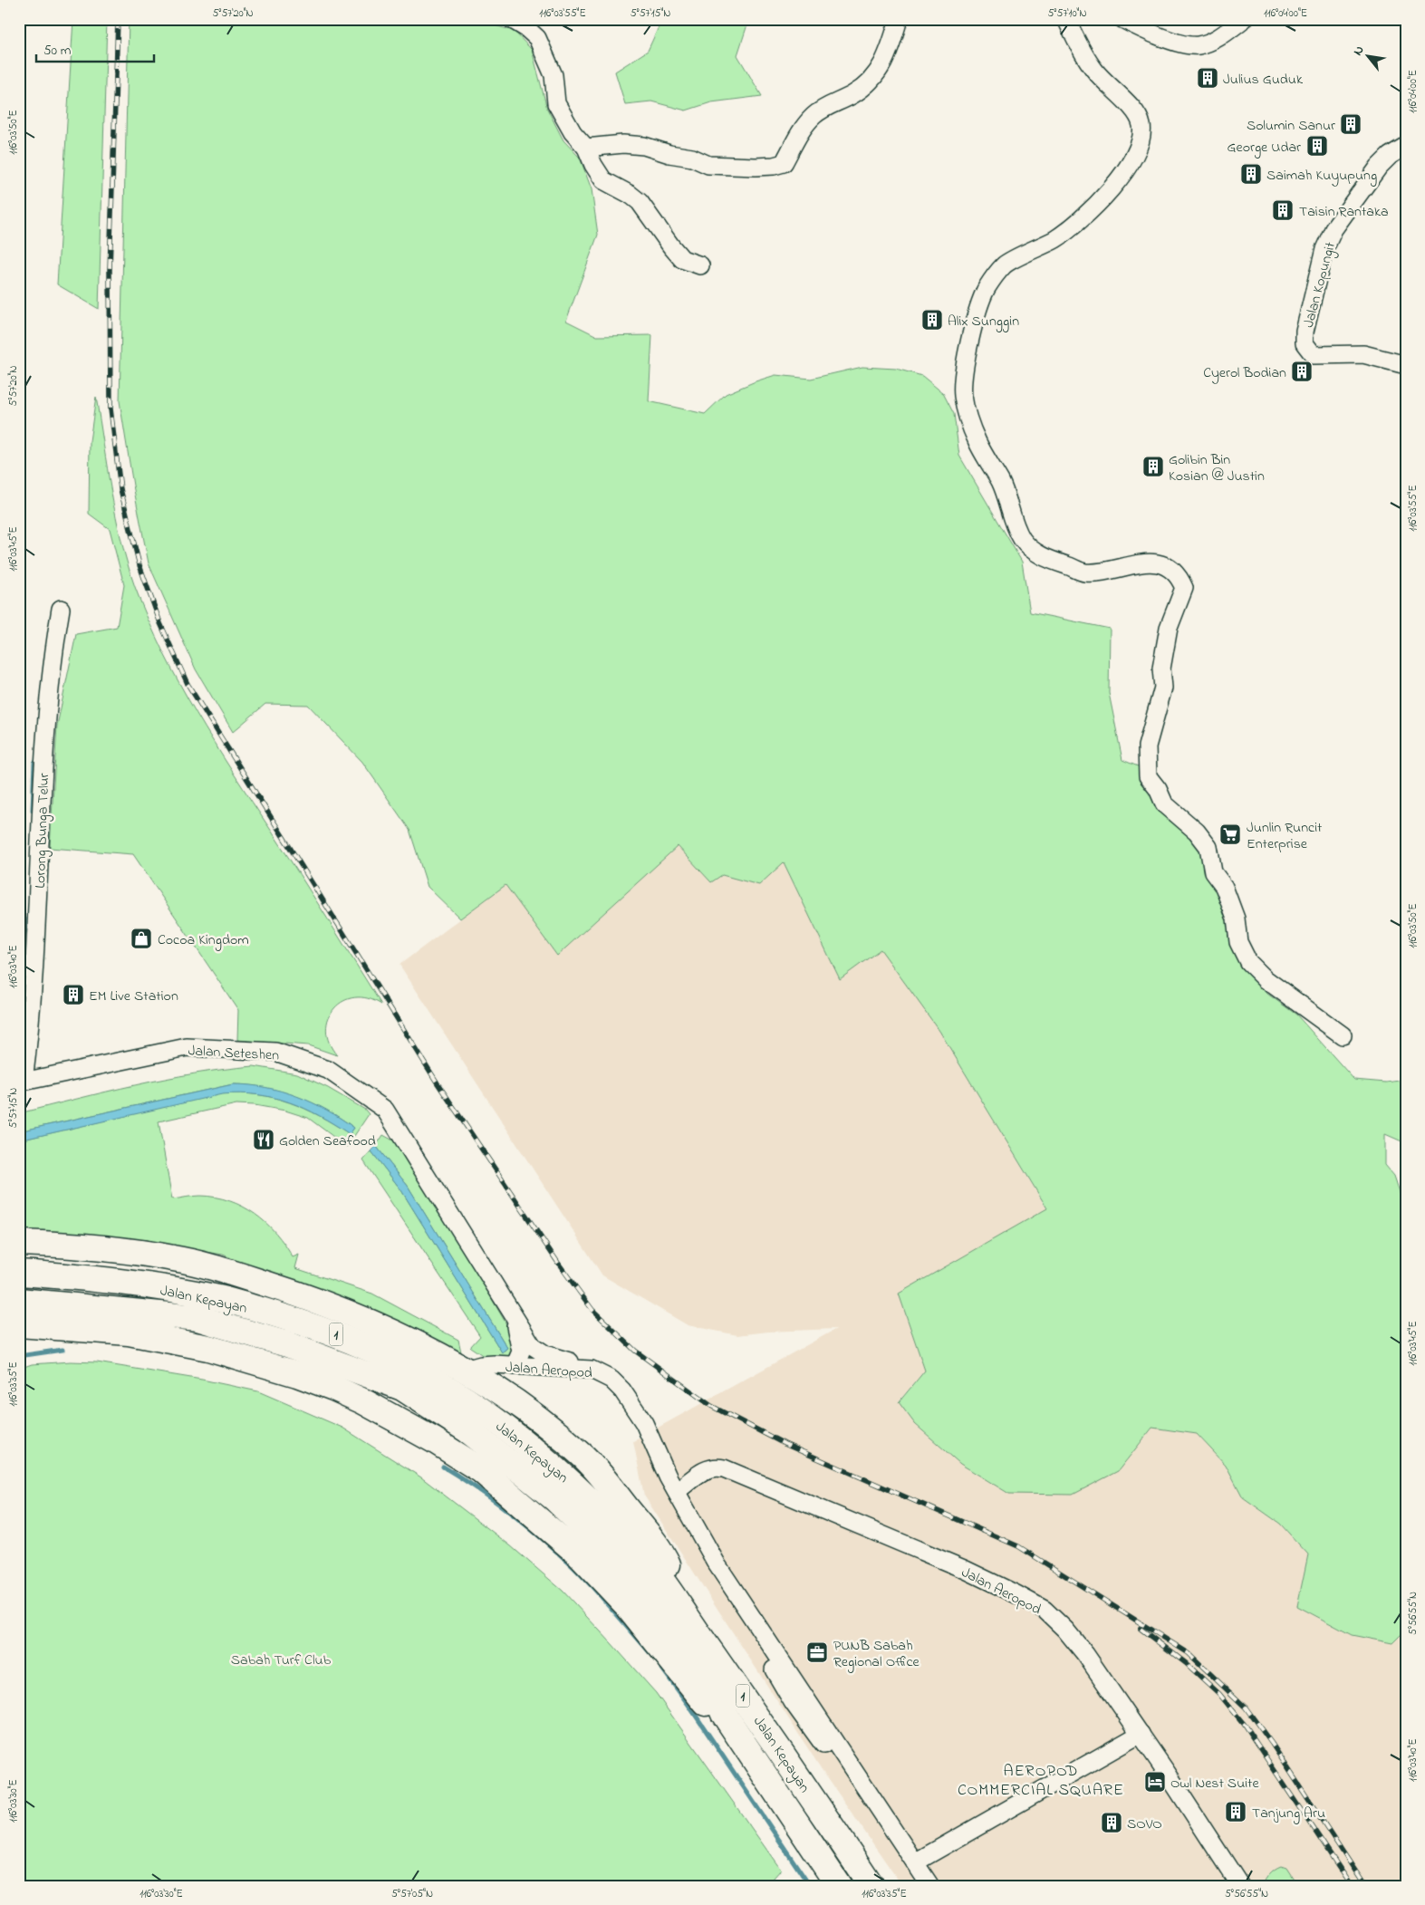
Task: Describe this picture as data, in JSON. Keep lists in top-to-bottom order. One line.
{"streets":{"highway":["Jalan Kepayan","1"],"street":["Jalan Kopungit","Lorong Bunga Telur","Jalan Seteshen","Jalan Aeropod"]},"crossings":[["Lorong Bunga Telur","Jalan Seteshen"],["Jalan Seteshen","Jalan Aeropod"]],"districts":["AEROPOD COMMERCIAL SQUARE"],"parks":["Sabah Turf Club"],"places":{"building":["Julius Guduk","Solumin Sanur","George Udar","Saimah Kuyupung","Taisin Rantaka","Alix Sunggin","Cyerol Bodian","Golibin Bin Kosian @ Justin","EM Live Station","Tanjung Aru","SOVO"],"supermarket":["Junlin Runcit Enterprise"],"shop":["Cocoa Kingdom"],"restaurant":["Golden Seafood"],"office":["PUNB Sabah Regional Office"],"hotel":["Owl Nest Suite"]},"scale_bar":"50 m","north":"top left","coordinates":["5°57'20\"N","116°03'55\"E","5°57'15\"N","5°57'10\"N","116°04'00\"E","116°03'50\"E","116°03'45\"E","116°03'40\"E","116°03'35\"E","5°56'55\"N","116°03'30\"E","5°57'05\"N"]}
